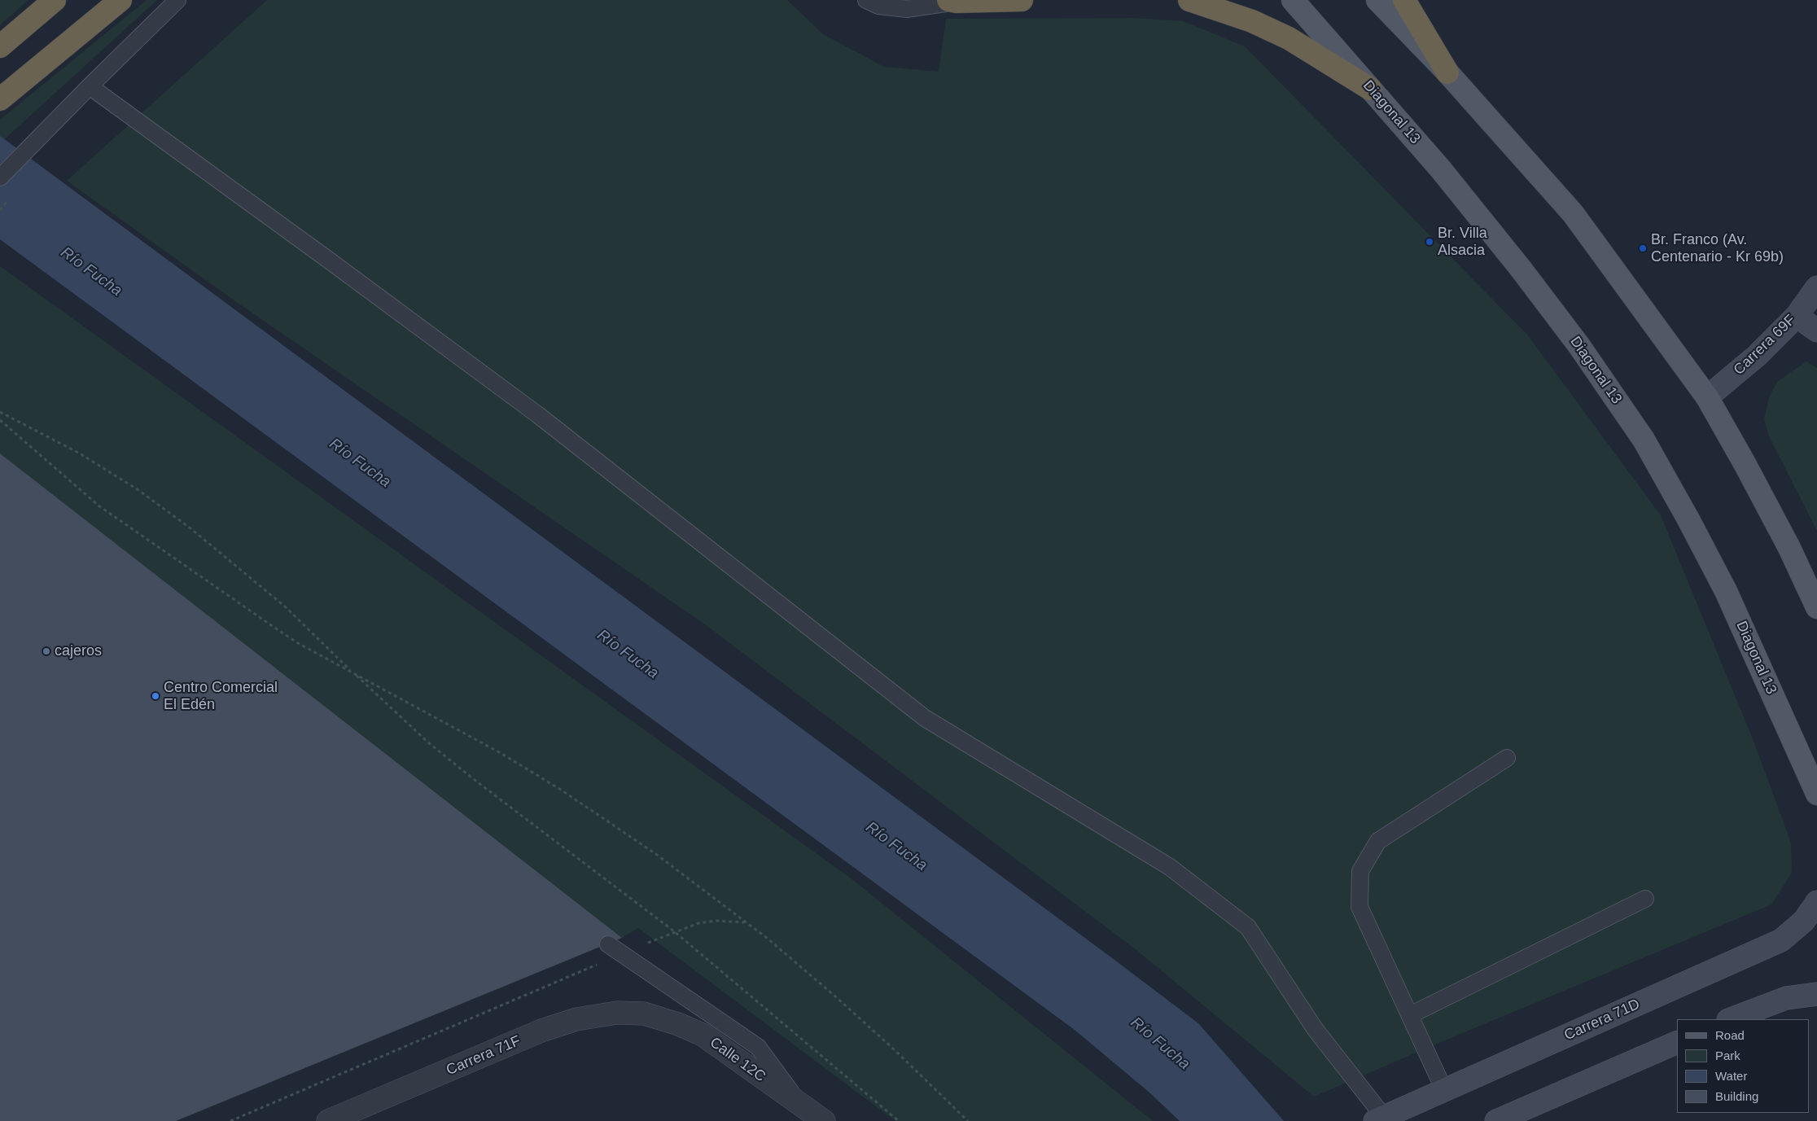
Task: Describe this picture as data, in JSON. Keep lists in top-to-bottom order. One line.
{"streets":{"main road":["Diagonal 13"],"street":["Carrera 69F","Carrera 71D","Carrera 71F","Calle 12C"]},"crossings":[["Carrera 71F","Calle 12C"]],"water":["Río Fucha"],"places":["Br. Villa Alsacia","Br. Franco (Av. Centenario - Kr 69b)","cajeros","Centro Comercial El Edén"],"legend":["Road","Park","Water","Building"]}
